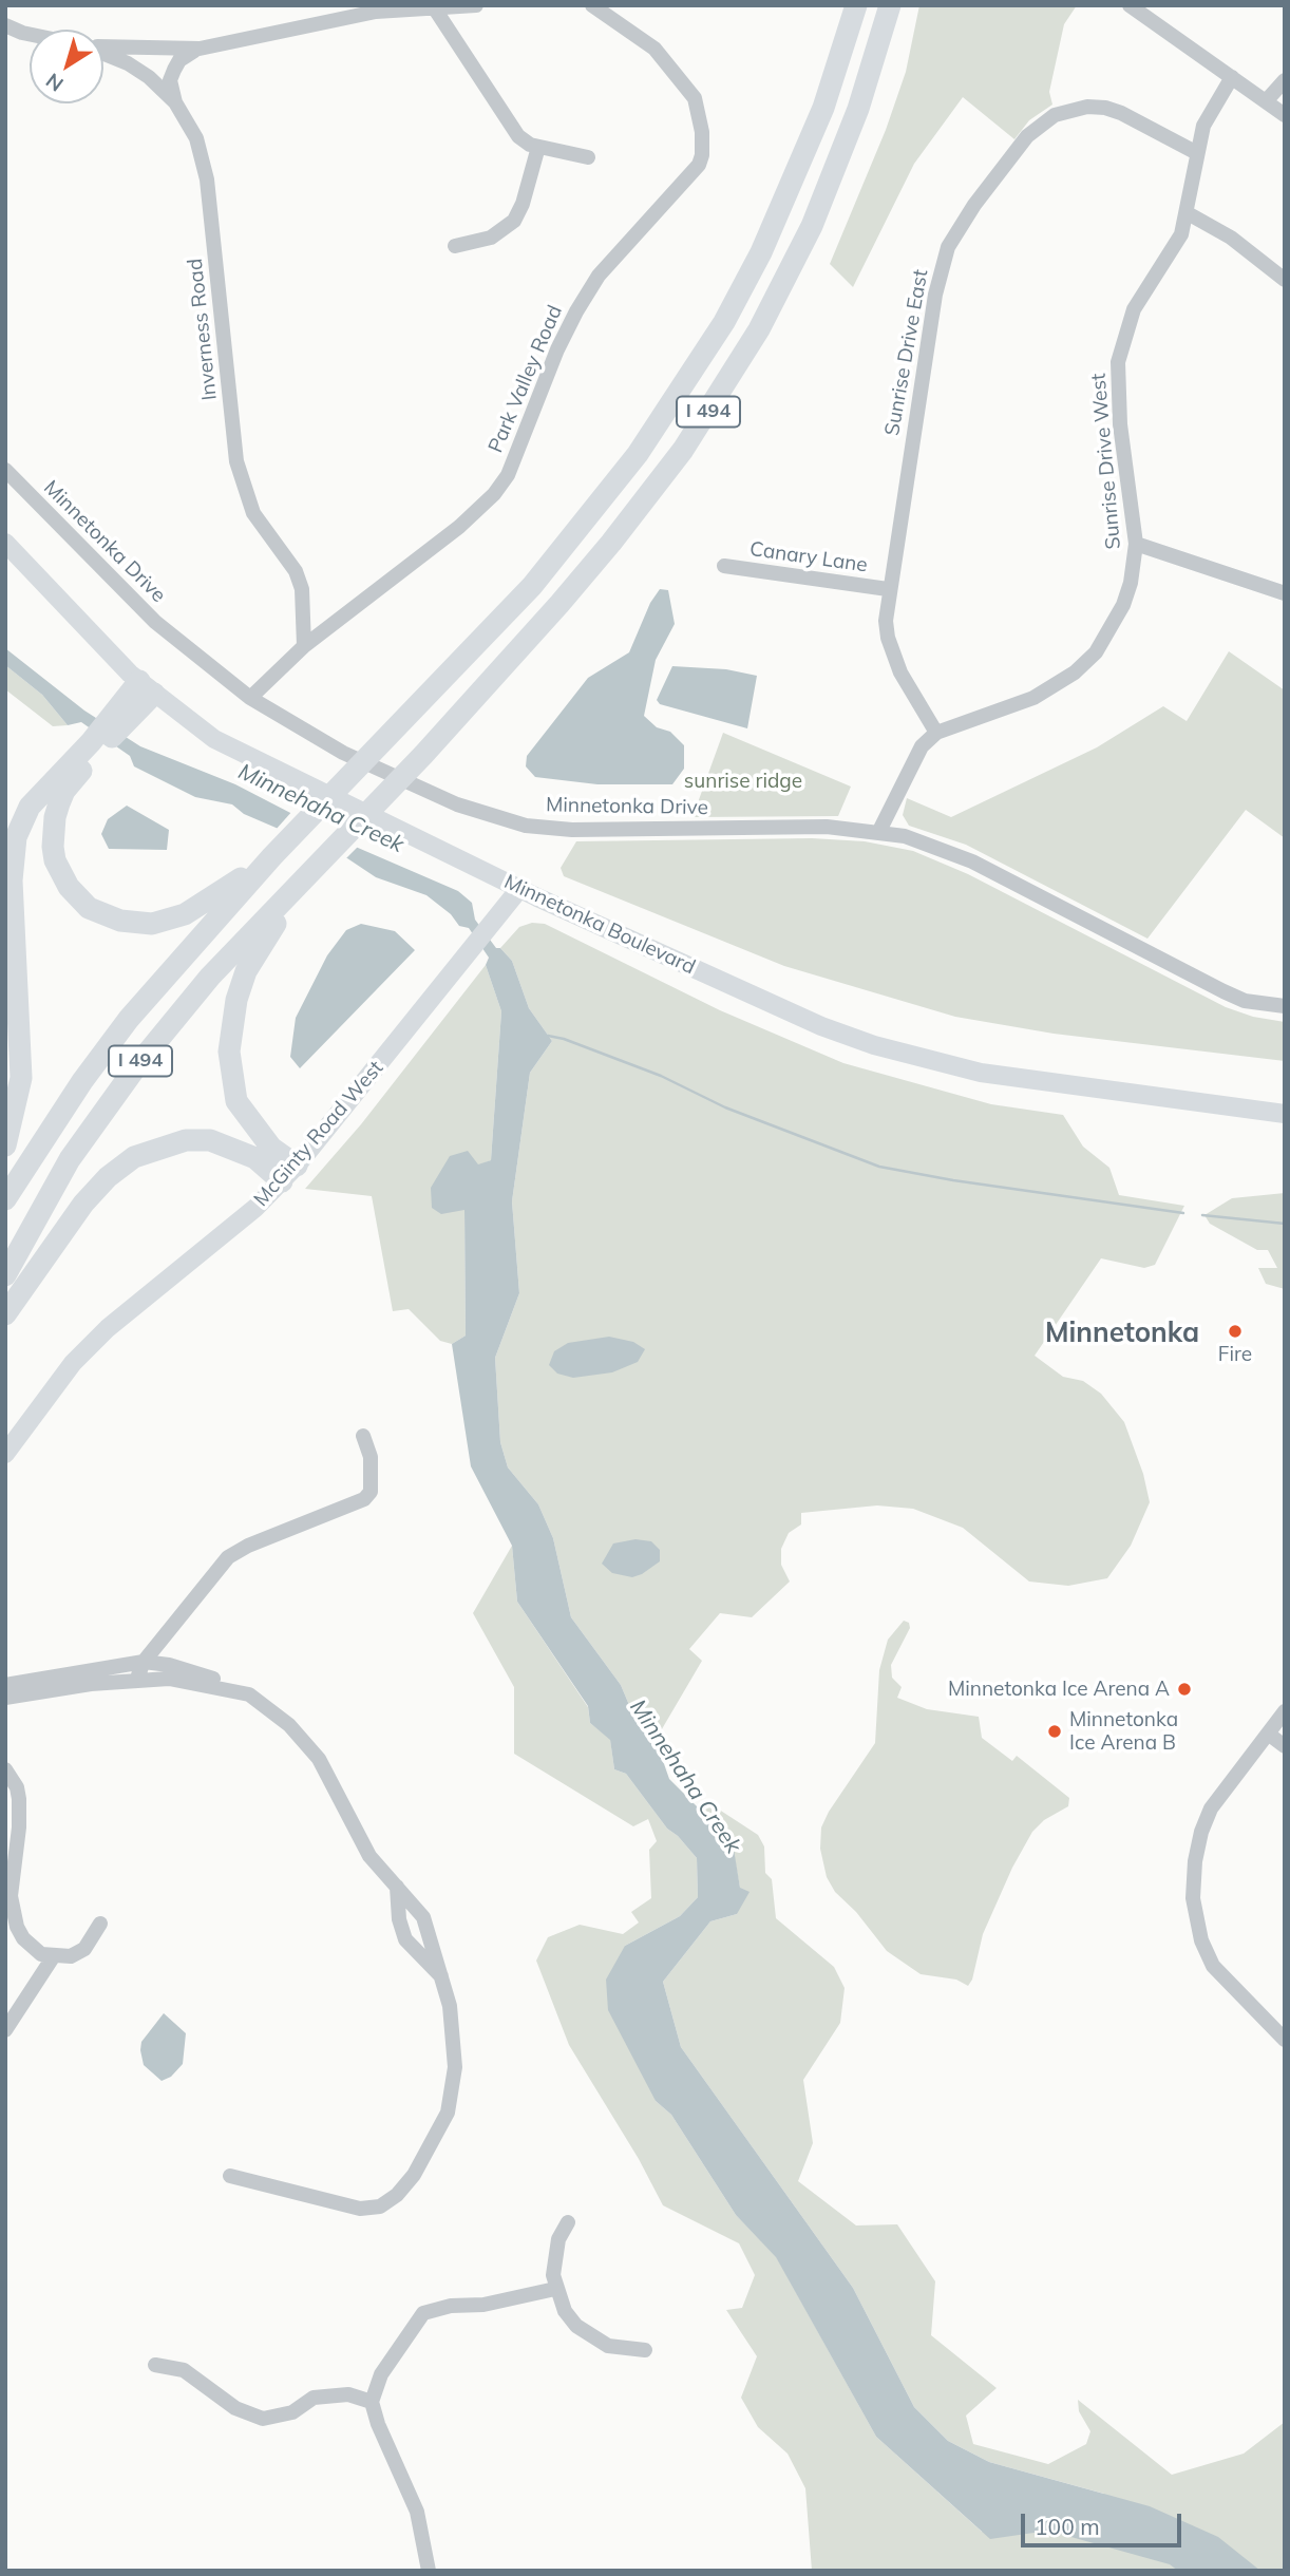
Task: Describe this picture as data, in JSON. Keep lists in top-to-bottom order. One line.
{"streets":{"highway":["I 494"],"main road":["Minnetonka Boulevard","McGinty Road West"],"street":["Inverness Road","Sunrise Drive East","Park Valley Road","Sunrise Drive West","Minnetonka Drive","Canary Lane"]},"crossings":[["Inverness Road","Park Valley Road"],["Sunrise Drive East","Sunrise Drive West"],["Sunrise Drive East","Canary Lane"],["Park Valley Road","Minnetonka Drive"],["Minnetonka Boulevard","McGinty Road West"]],"districts":["Minnetonka"],"water":["Minnehaha Creek"],"parks":["sunrise ridge"],"places":["Fire","Minnetonka Ice Arena A","Minnetonka Ice Arena B"],"scale_bar":"100 m","north":"bottom left"}
